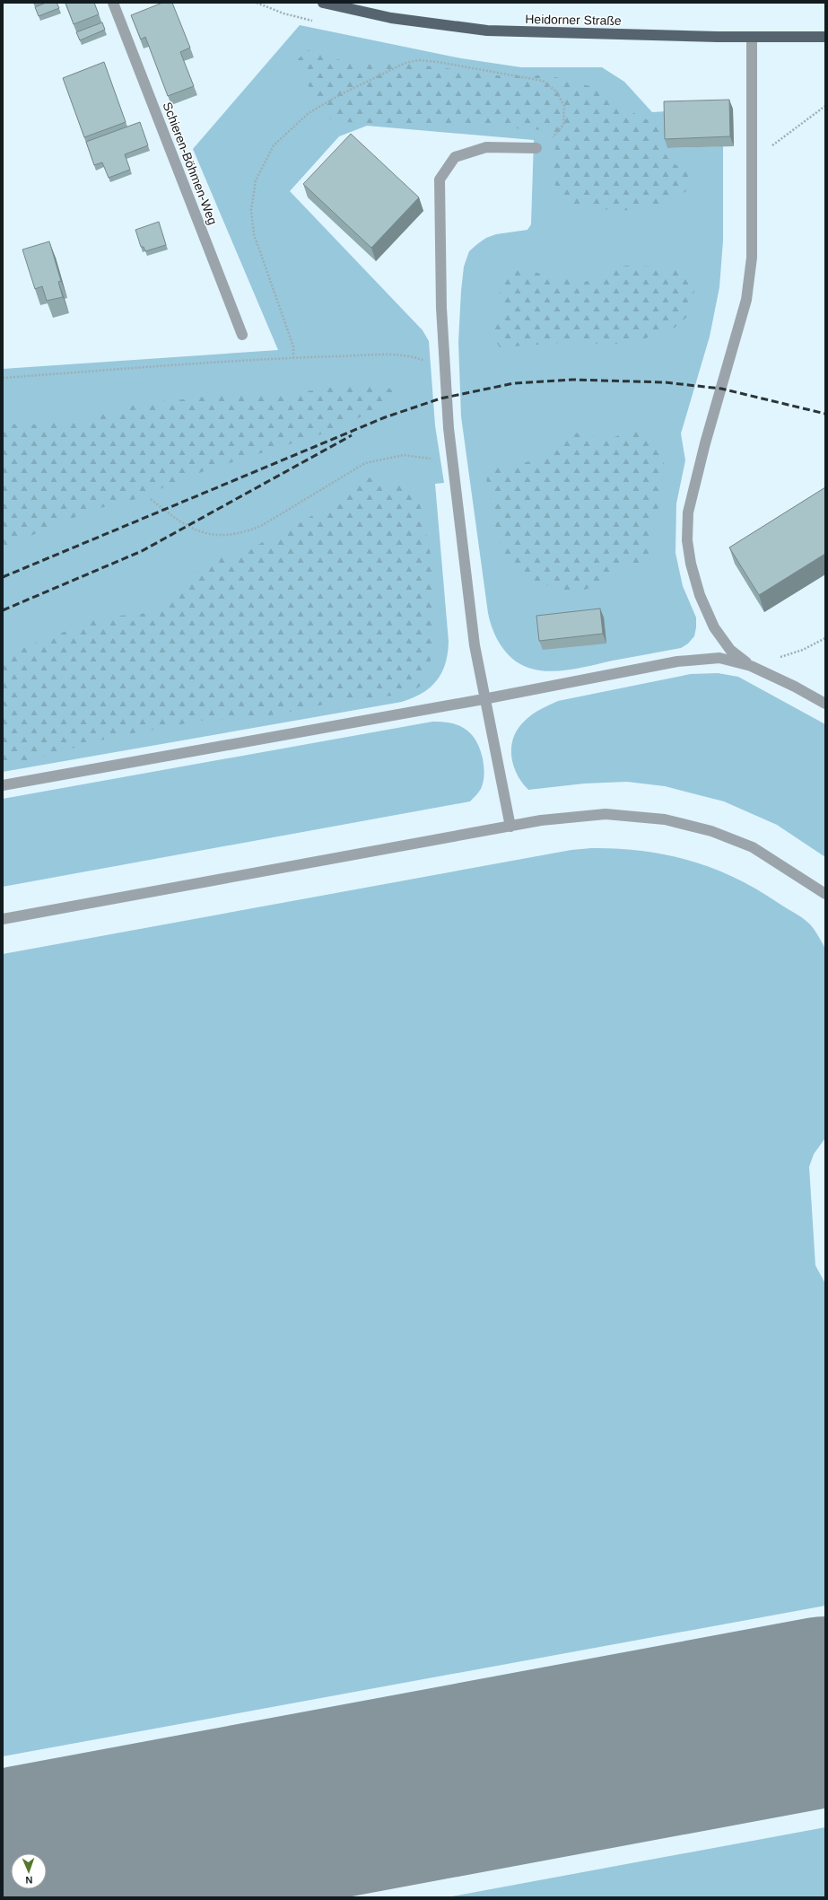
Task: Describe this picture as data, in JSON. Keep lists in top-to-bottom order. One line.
{"streets":{"main road":["Heidorner Straße"],"street":["Schieren-Böhmen-Weg"]},"north":"bottom"}
